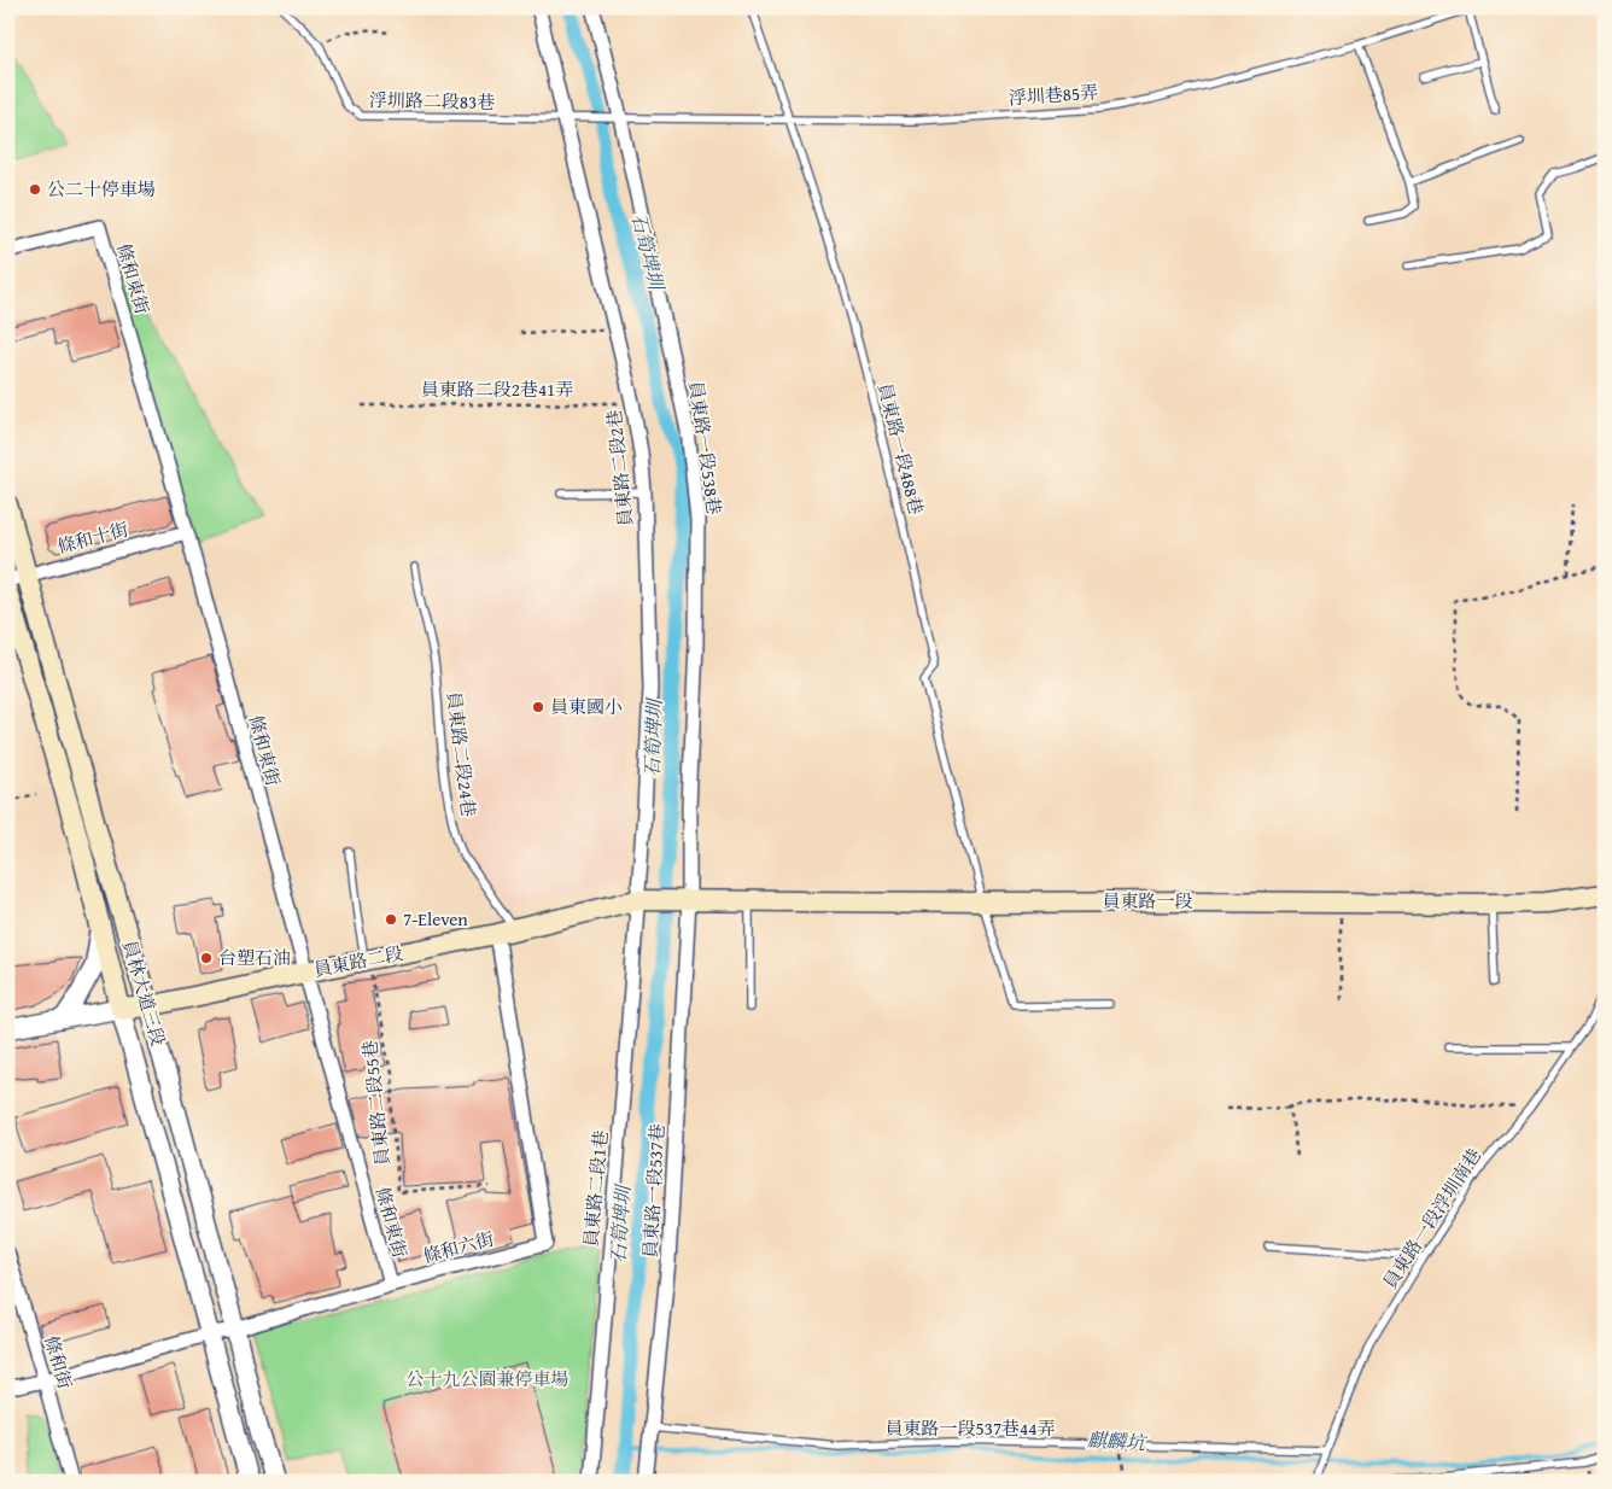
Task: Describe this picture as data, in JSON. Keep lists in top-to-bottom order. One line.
{"streets":{"main road":["員東路一段","員東路二段","員林大道三段"],"street":["條和東街","員東路一段538巷","員東路二段2巷","條和十街","員東路二段1巷","員東路一段537巷","條和六街","條和街"],"lane":["浮圳巷85弄","浮圳路二段83巷","員東路一段488巷","員東路二段24巷","員東路一段浮圳南巷","員東路一段537巷44弄"],"path":["員東路二段2巷41弄","員東路二段55巷"]},"crossings":[["浮圳巷85弄","浮圳路二段83巷"],["浮圳巷85弄","員東路一段538巷"],["浮圳巷85弄","員東路一段488巷"],["浮圳路二段83巷","員東路一段538巷"],["浮圳路二段83巷","員東路二段2巷"],["條和東街","條和十街"],["條和東街","員東路二段"],["條和東街","條和六街"],["員東路二段2巷41弄","員東路二段2巷"],["員東路一段538巷","員東路一段"],["員東路一段538巷","員東路一段537巷"],["員東路一段488巷","員東路一段"],["員東路二段2巷","員東路一段"],["員東路二段2巷","員東路二段"],["員東路二段2巷","員東路二段1巷"],["條和十街","員林大道三段"],["員東路二段24巷","員東路二段"],["員東路二段24巷","條和六街"],["員東路一段","員東路二段"],["員東路一段","員東路二段1巷"],["員東路一段","員東路一段537巷"],["員東路二段","員林大道三段"],["員東路二段","員東路二段55巷"],["員東路二段","員東路二段1巷"],["員東路二段","條和六街"],["員林大道三段","條和六街"],["員東路一段537巷","員東路一段537巷44弄"],["員東路一段浮圳南巷","員東路一段537巷44弄"],["條和六街","條和街"]],"water":["石筍埤圳","麒麟坑"],"parks":["公十九公園兼停車場"],"places":["公二十停車場","員東國小","7-Eleven","台塑石油"]}
